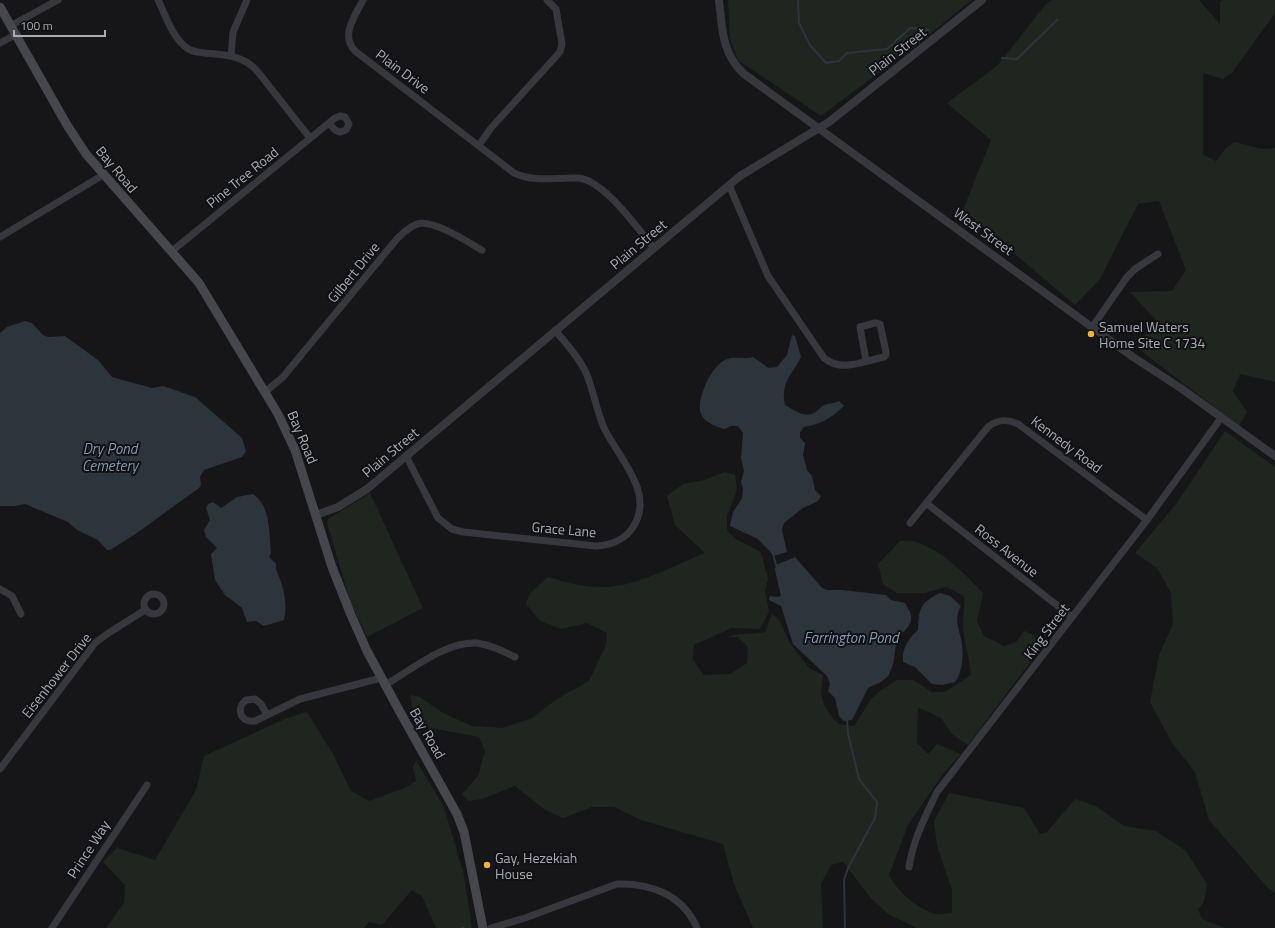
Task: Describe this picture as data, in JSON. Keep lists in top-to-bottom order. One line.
{"streets":{"main road":["Bay Road"],"street":["Plain Street","Plain Drive","Pine Tree Road","West Street","Gilbert Drive","Kennedy Road","Grace Lane","Ross Avenue","King Street","Eisenhower Drive","Prince Way"]},"crossings":[["Plain Street","Plain Drive"],["Plain Street","Bay Road"],["Plain Street","West Street"],["Plain Street","Grace Lane"],["Bay Road","Pine Tree Road"],["Bay Road","Gilbert Drive"],["West Street","King Street"],["Kennedy Road","Ross Avenue"],["Kennedy Road","King Street"],["Ross Avenue","King Street"]],"water":["Dry Pond Cemetery","Farrington Pond"],"places":["Samuel Waters Home Site C 1734","Gay, Hezekiah House"],"scale_bar":"100 m"}
